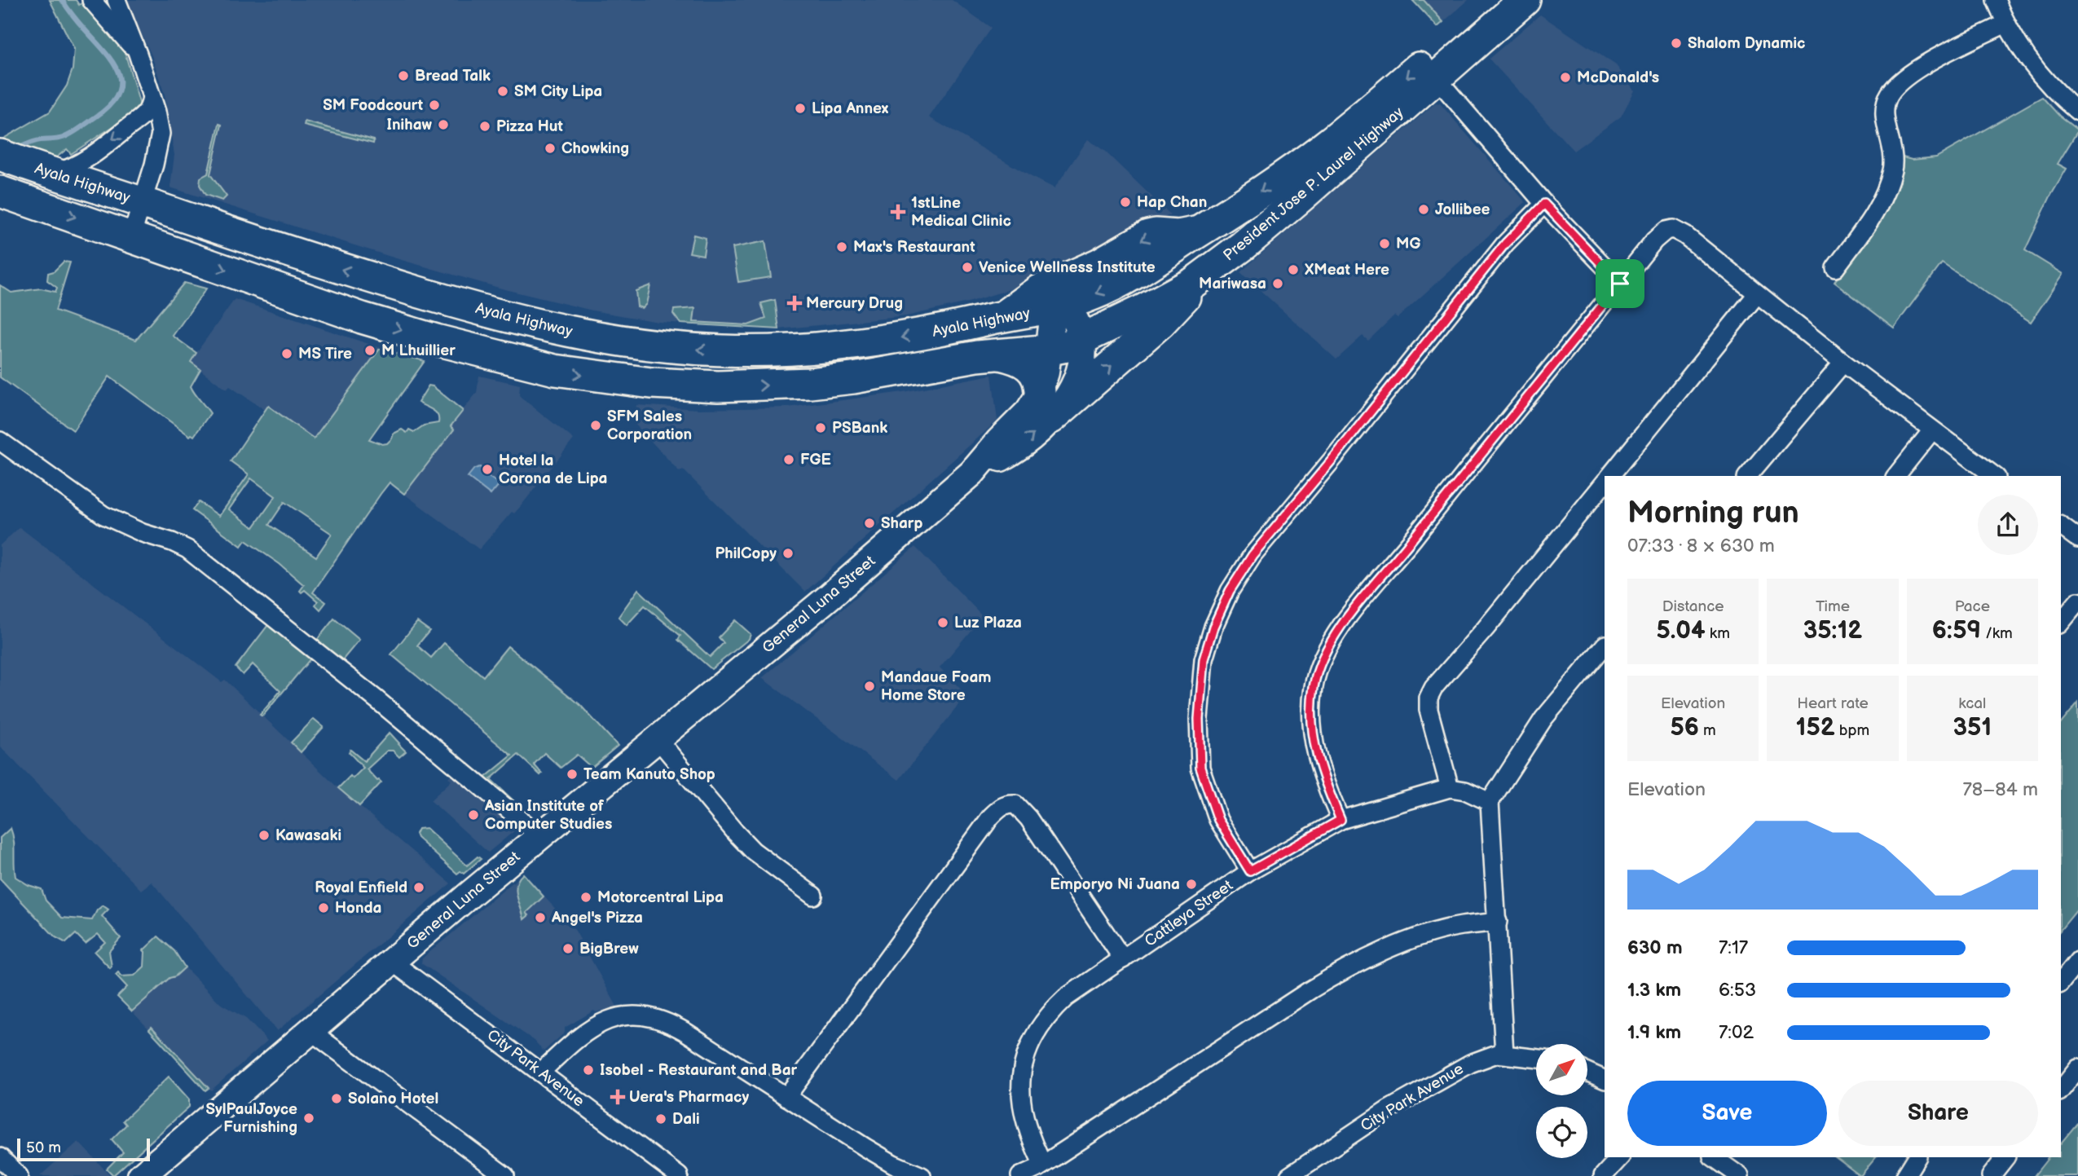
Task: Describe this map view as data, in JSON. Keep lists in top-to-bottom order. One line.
{"streets":{"highway":["Ayala Highway","President Jose P. Laurel Highway"],"main road":["General Luna Street"],"street":["Cattleya Street","City Park Avenue"]},"crossings":[["Ayala Highway","President Jose P. Laurel Highway"],["Ayala Highway","General Luna Street"],["President Jose P. Laurel Highway","General Luna Street"],["General Luna Street","City Park Avenue"]],"places":{"other":["Shalom Dynamic","Bread Talk","McDonald's","SM City Lipa","SM Foodcourt","Lipa Annex","Inihaw","Pizza Hut","Chowking","Hap Chan","Jollibee","MG","Max's Restaurant","Venice Wellness Institute","XMeat Here","Mariwasa","M Lhuillier","MS Tire","SFM Sales Corporation","PSBank","FGE","Hotel la Corona de Lipa","Sharp","PhilCopy","Luz Plaza","Mandaue Foam Home Store","Team Kanuto Shop","Asian Institute of Computer Studies","Kawasaki","Emporyo Ni Juana","Royal Enfield","Motorcentral Lipa","Honda","Angel's Pizza","BigBrew","Isobel - Restaurant and Bar","Solano Hotel","SylPaulJoyce Furnishing","Dali"],"health":["1stLine Medical Clinic","Mercury Drug","Uera's Pharmacy"]},"scale_bar":"50 m","north":"top right","page":{"heading":["Morning run","07:33 · 8 × 630 m"],"stats":[["Distance","5.04 km"],["Time","35:12"],["Pace","6:59 /km"],["Elevation","56 m"],["Heart rate","152 bpm"],["kcal","351"]],"chart":["Elevation","78–84 m"],"list":[{"name":"630 m","note":"7:17"},{"name":"1.3 km","note":"6:53"},{"name":"1.9 km","note":"7:02"}],"buttons":["Save","Share"],"scale":"50 m"}}
